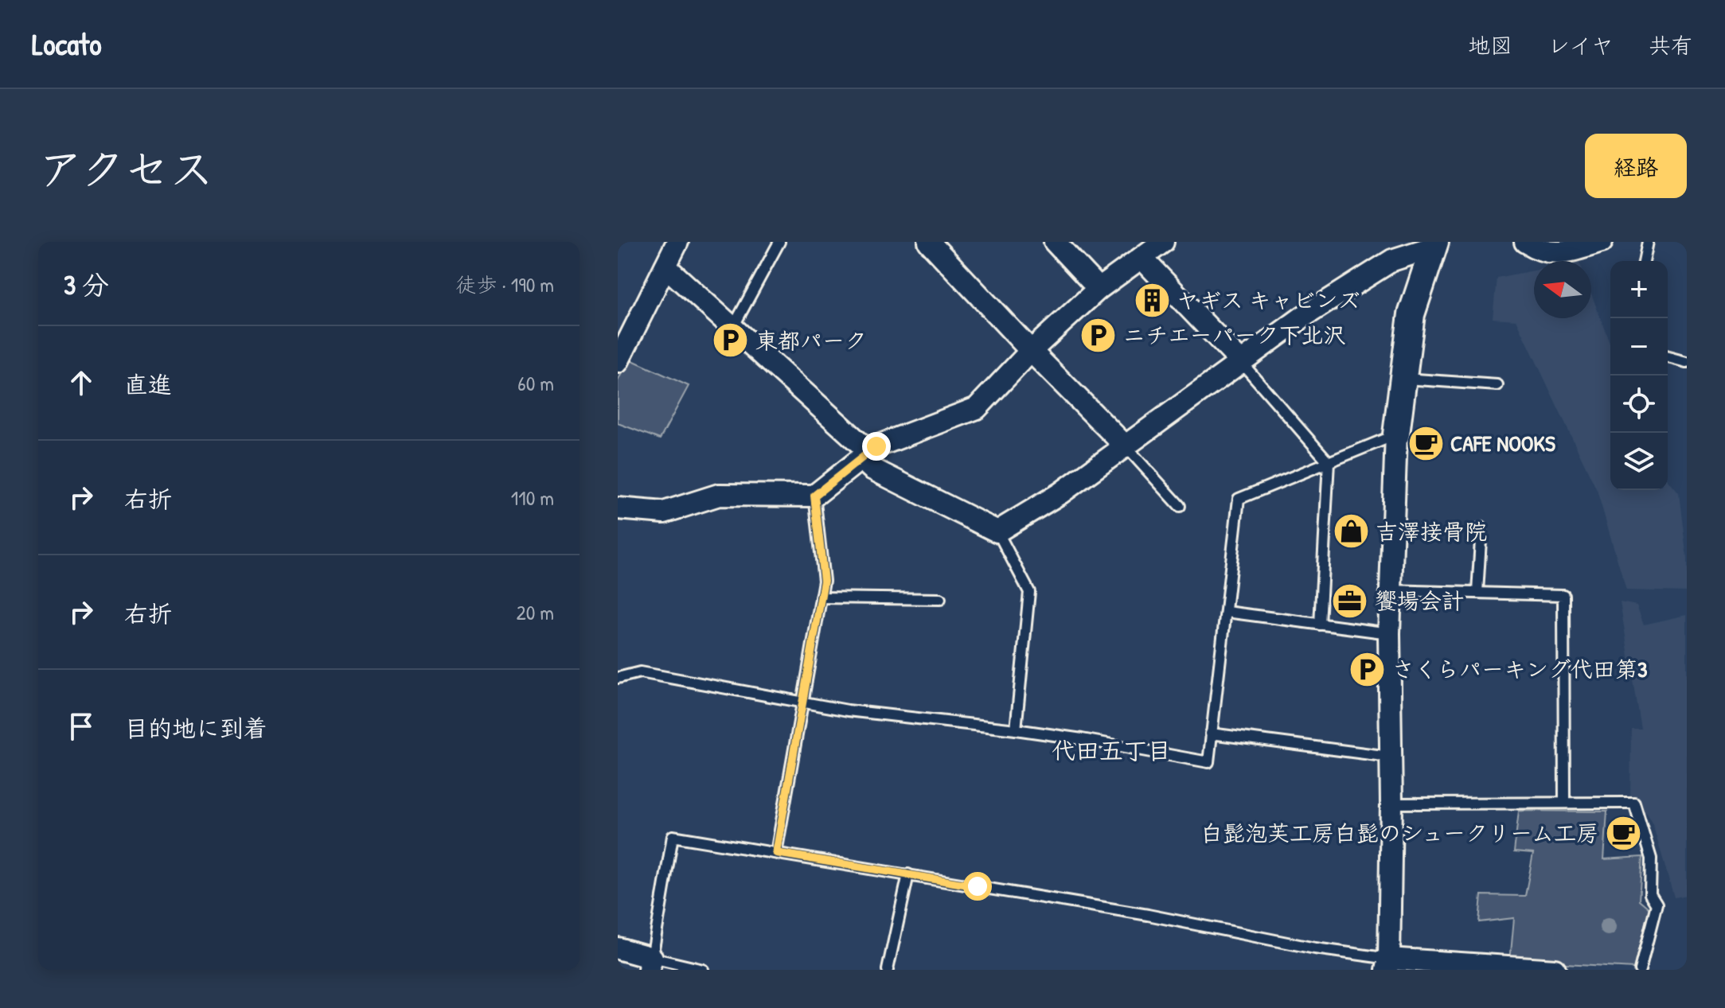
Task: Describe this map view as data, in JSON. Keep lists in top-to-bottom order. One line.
{"districts":["代田五丁目"],"places":{"building":["ヤギス キャビンズ"],"parking":["ニチエーパーク下北沢","東都パーク","さくらパーキング代田第3"],"cafe":["CAFE NOOKS","白髭泡芙工房白髭のシュークリーム工房"],"shop":["吉澤接骨院"],"office":["饗場会計"]},"north":"left","page":{"header":"Locato","nav":["地図","レイヤ","共有"],"title":"アクセス","buttons":"経路","heading":["3 分","徒歩 · 190 m"],"map_buttons":["+","−"],"list":[["直進","60 m"],["右折","110 m"],["右折","20 m"],"目的地に到着"]}}
